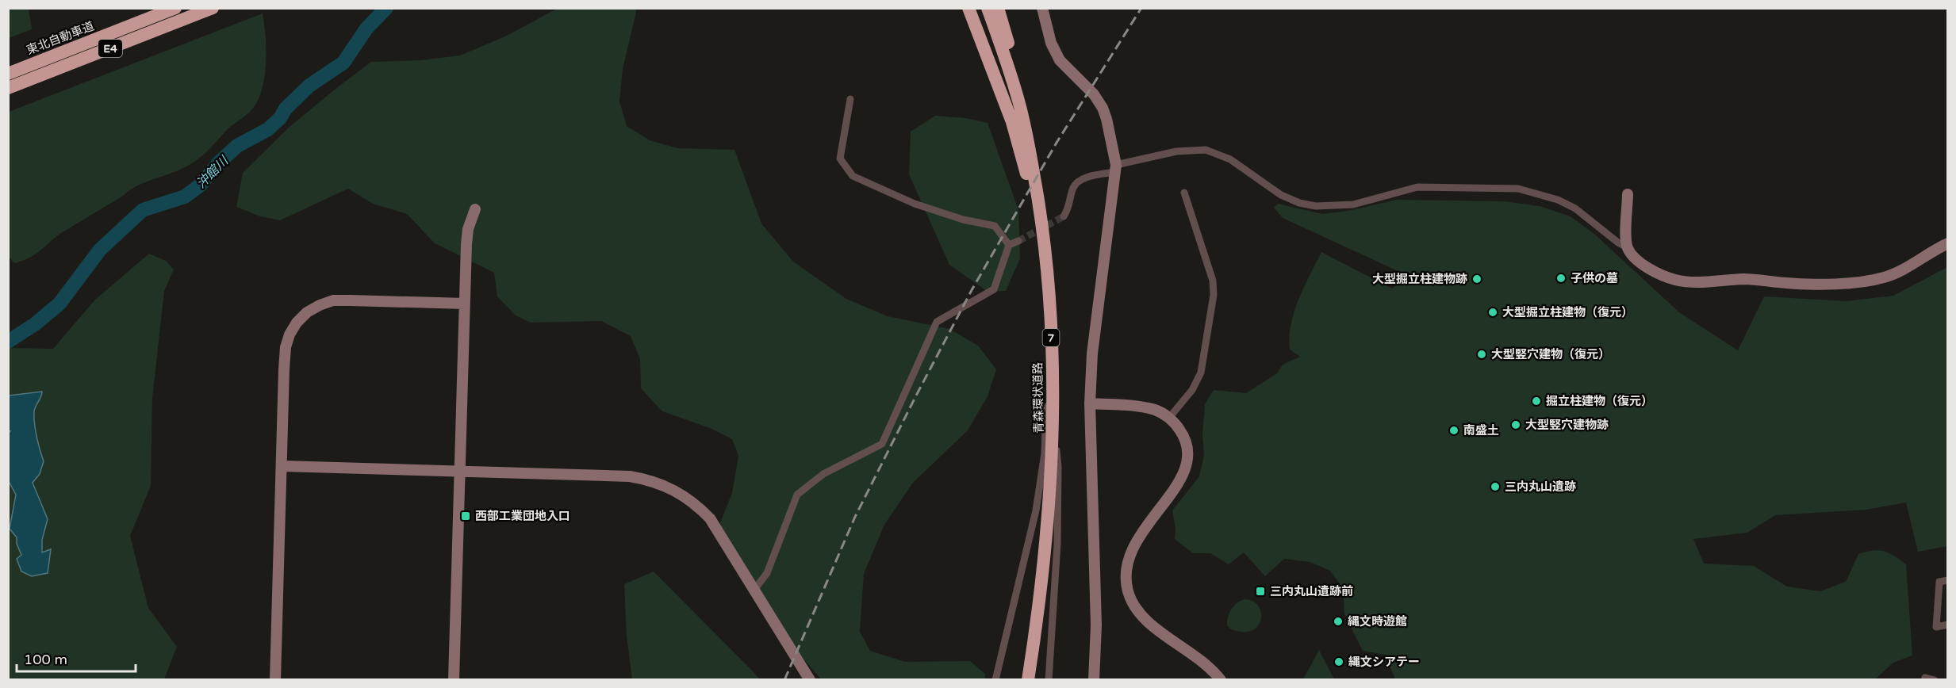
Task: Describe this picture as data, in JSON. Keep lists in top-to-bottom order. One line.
{"streets":{"highway":["東北自動車道","E4","7","青森環状道路"]},"water":["沖館川"],"places":{"other":["子供の墓","大型掘立柱建物跡","大型掘立柱建物（復元）","大型竪穴建物（復元）","掘立柱建物（復元）","大型竪穴建物跡","南盛土","三内丸山遺跡","縄文時遊館","縄文シアテー"],"transit":["西部工業団地入口","三内丸山遺跡前"]},"scale_bar":"100 m"}
